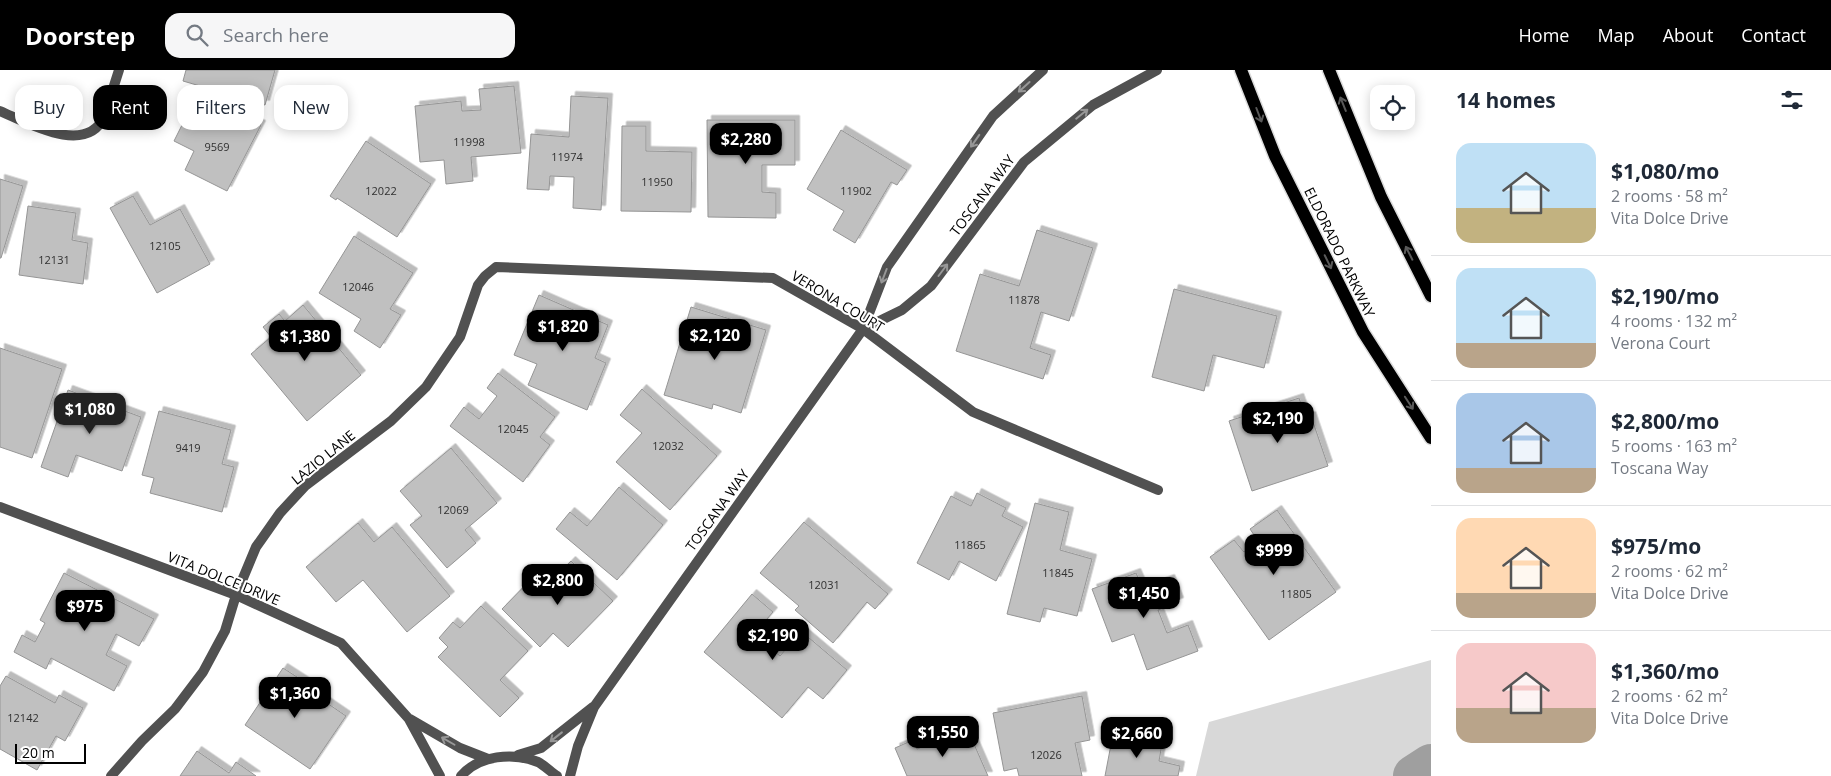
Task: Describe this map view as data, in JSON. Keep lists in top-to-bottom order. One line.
{"streets":{"main road":["ELDORADO PARKWAY"],"street":["TOSCANA WAY","VERONA COURT","LAZIO LANE","VITA DOLCE DRIVE"]},"crossings":[["TOSCANA WAY","VERONA COURT"],["VERONA COURT","LAZIO LANE"],["LAZIO LANE","VITA DOLCE DRIVE"]],"house_numbers":["11998","9569","11974","11950","12022","11902","12105","12131","12046","11878","12045","12032","9419","12069","11865","11845","12031","11805","12142","12026"],"scale_bar":"20 m","page":{"header":"Doorstep","search":"Search here","nav":["Home","Map","About","Contact"],"heading":"14 homes","chip":["Buy","Rent","Filters","New"],"price":["$2,280","$1,820","$2,120","$1,380","$1,080","$2,190","$999","$2,800","$1,450","$975","$2,190","$1,360","$1,550","$2,660"],"list":[{"name":"$1,080/mo","note":"2 rooms · 58 m² · Vita Dolce Drive"},{"name":"$2,190/mo","note":"4 rooms · 132 m² · Verona Court"},{"name":"$2,800/mo","note":"5 rooms · 163 m² · Toscana Way"},{"name":"$975/mo","note":"2 rooms · 62 m² · Vita Dolce Drive"},{"name":"$1,360/mo","note":"2 rooms · 62 m² · Vita Dolce Drive"}],"scale":"20 m"}}
